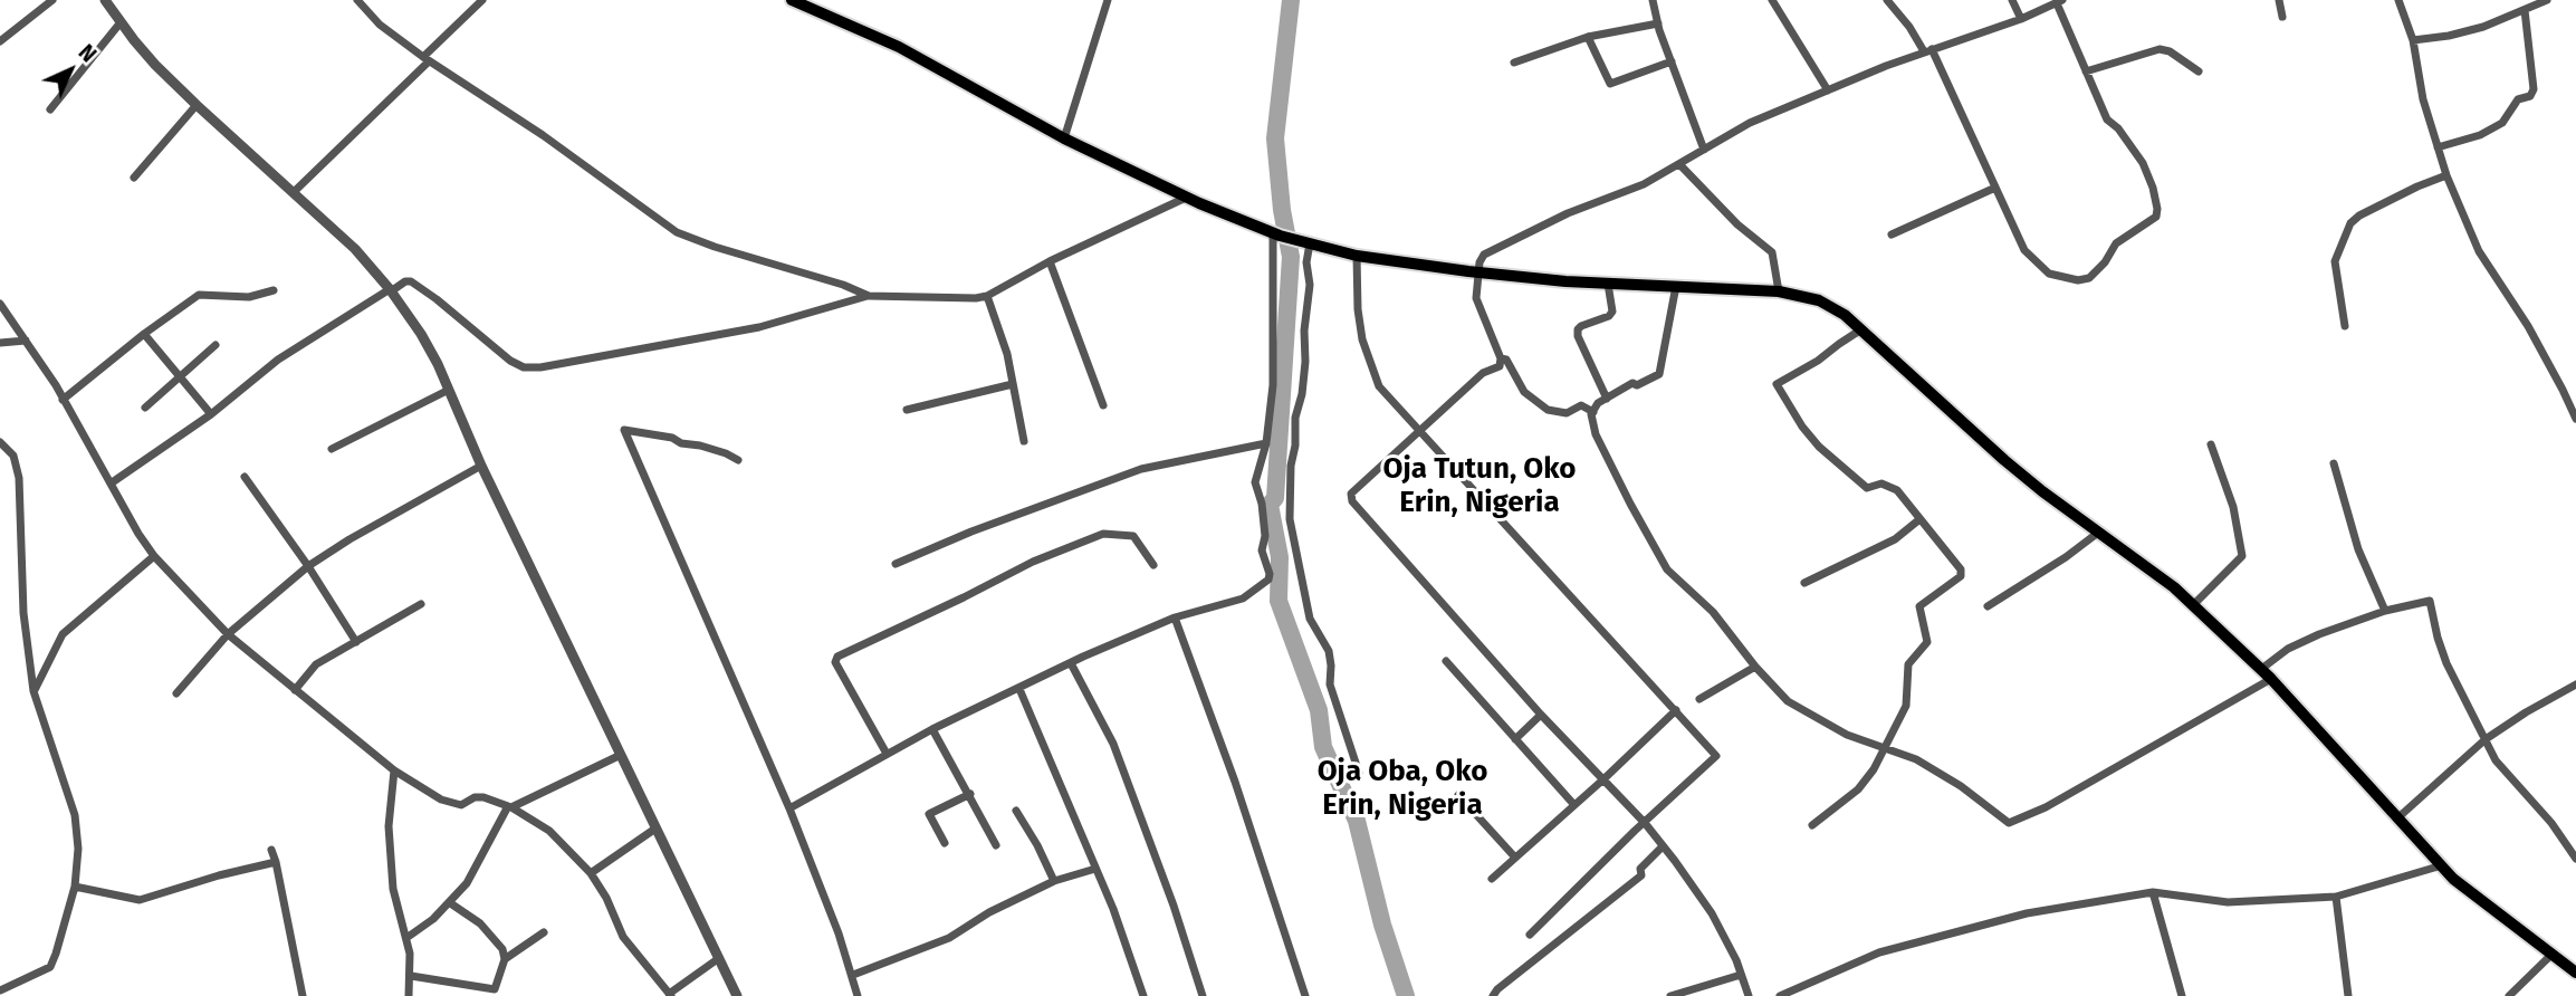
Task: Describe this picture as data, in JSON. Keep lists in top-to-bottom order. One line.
{"districts":["Oja Tutun, Oko Erin, Nigeria","Oja Oba, Oko Erin, Nigeria"],"north":"top right"}
